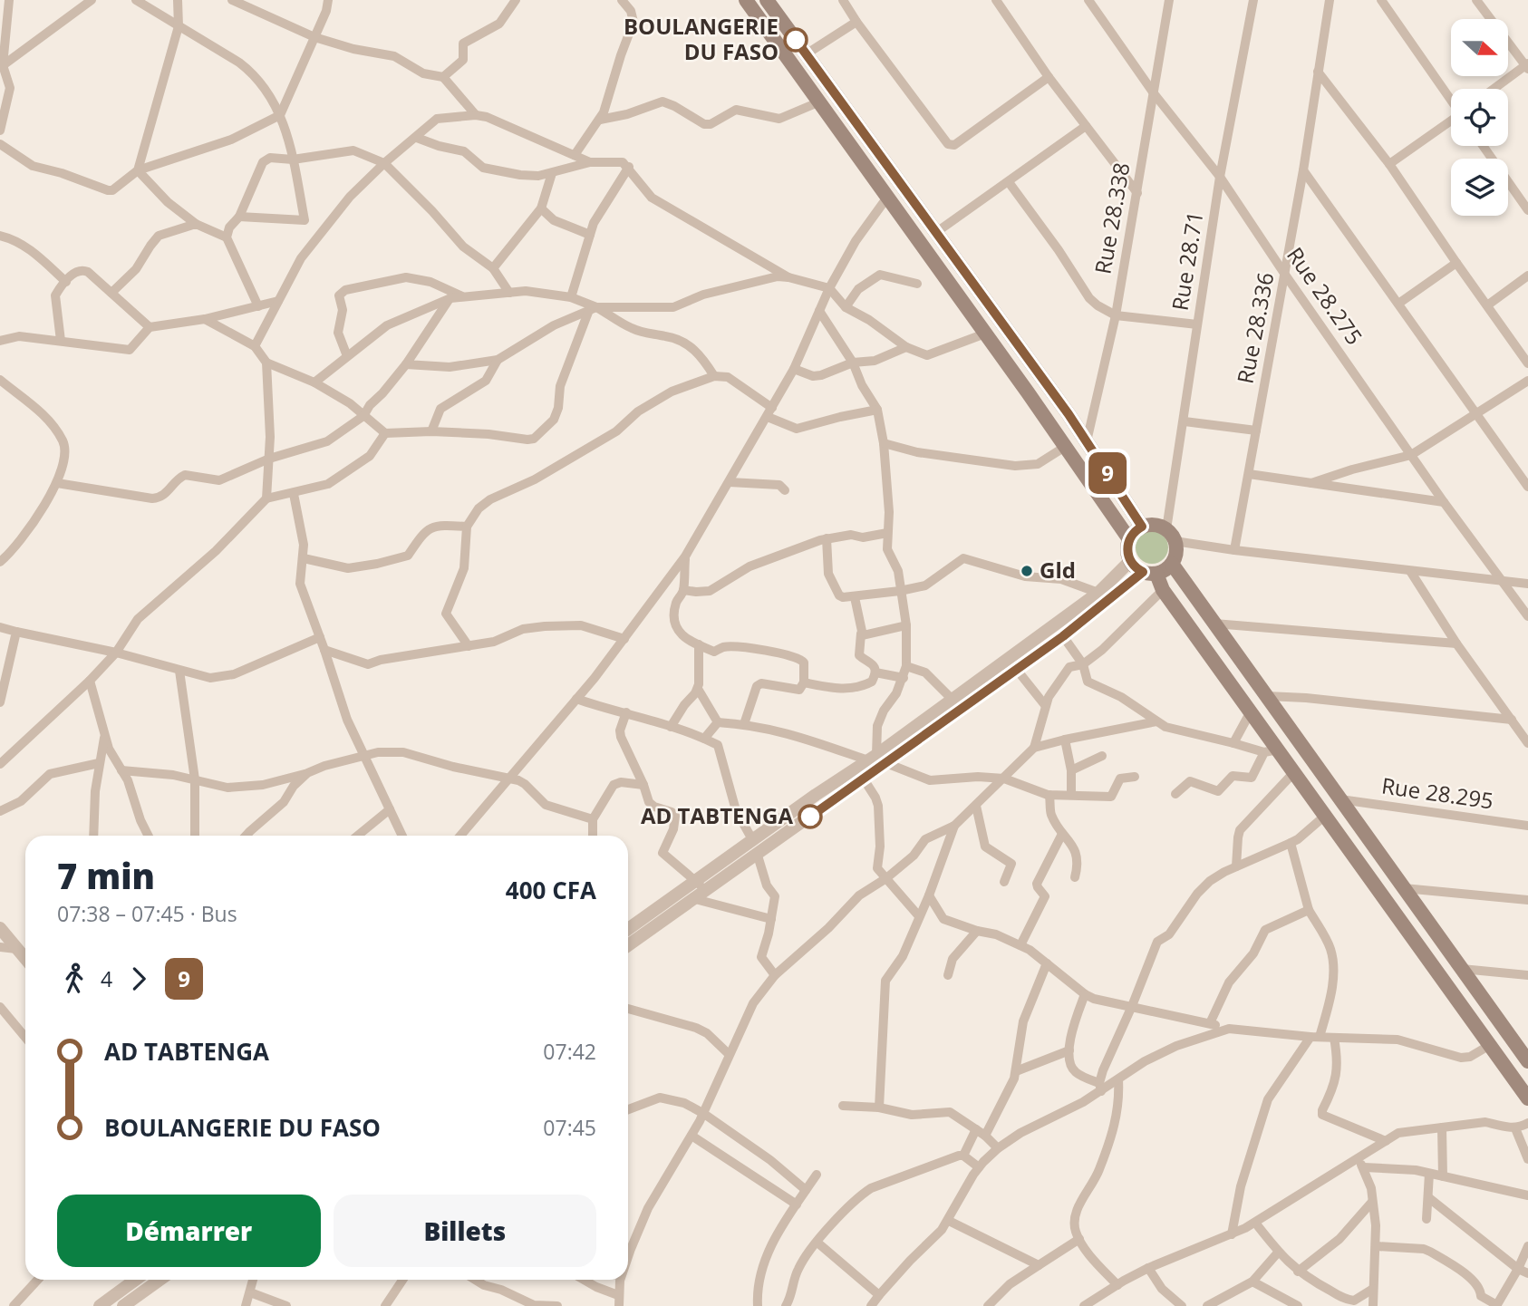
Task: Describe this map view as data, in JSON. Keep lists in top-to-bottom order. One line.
{"streets":{"street":["Rue 28.338","Rue 28.71","Rue 28.275","Rue 28.336","Rue 28.295"]},"crossings":[["Rue 28.338","Rue 28.275"],["Rue 28.71","Rue 28.275"],["Rue 28.275","Rue 28.336"]],"places":["BOULANGERIE DU FASO","Gld","AD TABTENGA"],"lines":["bus line 9"],"north":"right","page":{"on_map":"9","heading":["7 min","07:38 – 07:45 · Bus","400 CFA"],"legs":["4","9"],"list":[{"name":"AD TABTENGA","value":"07:42"},{"name":"BOULANGERIE DU FASO","value":"07:45"}],"buttons":["Démarrer","Billets"]}}
